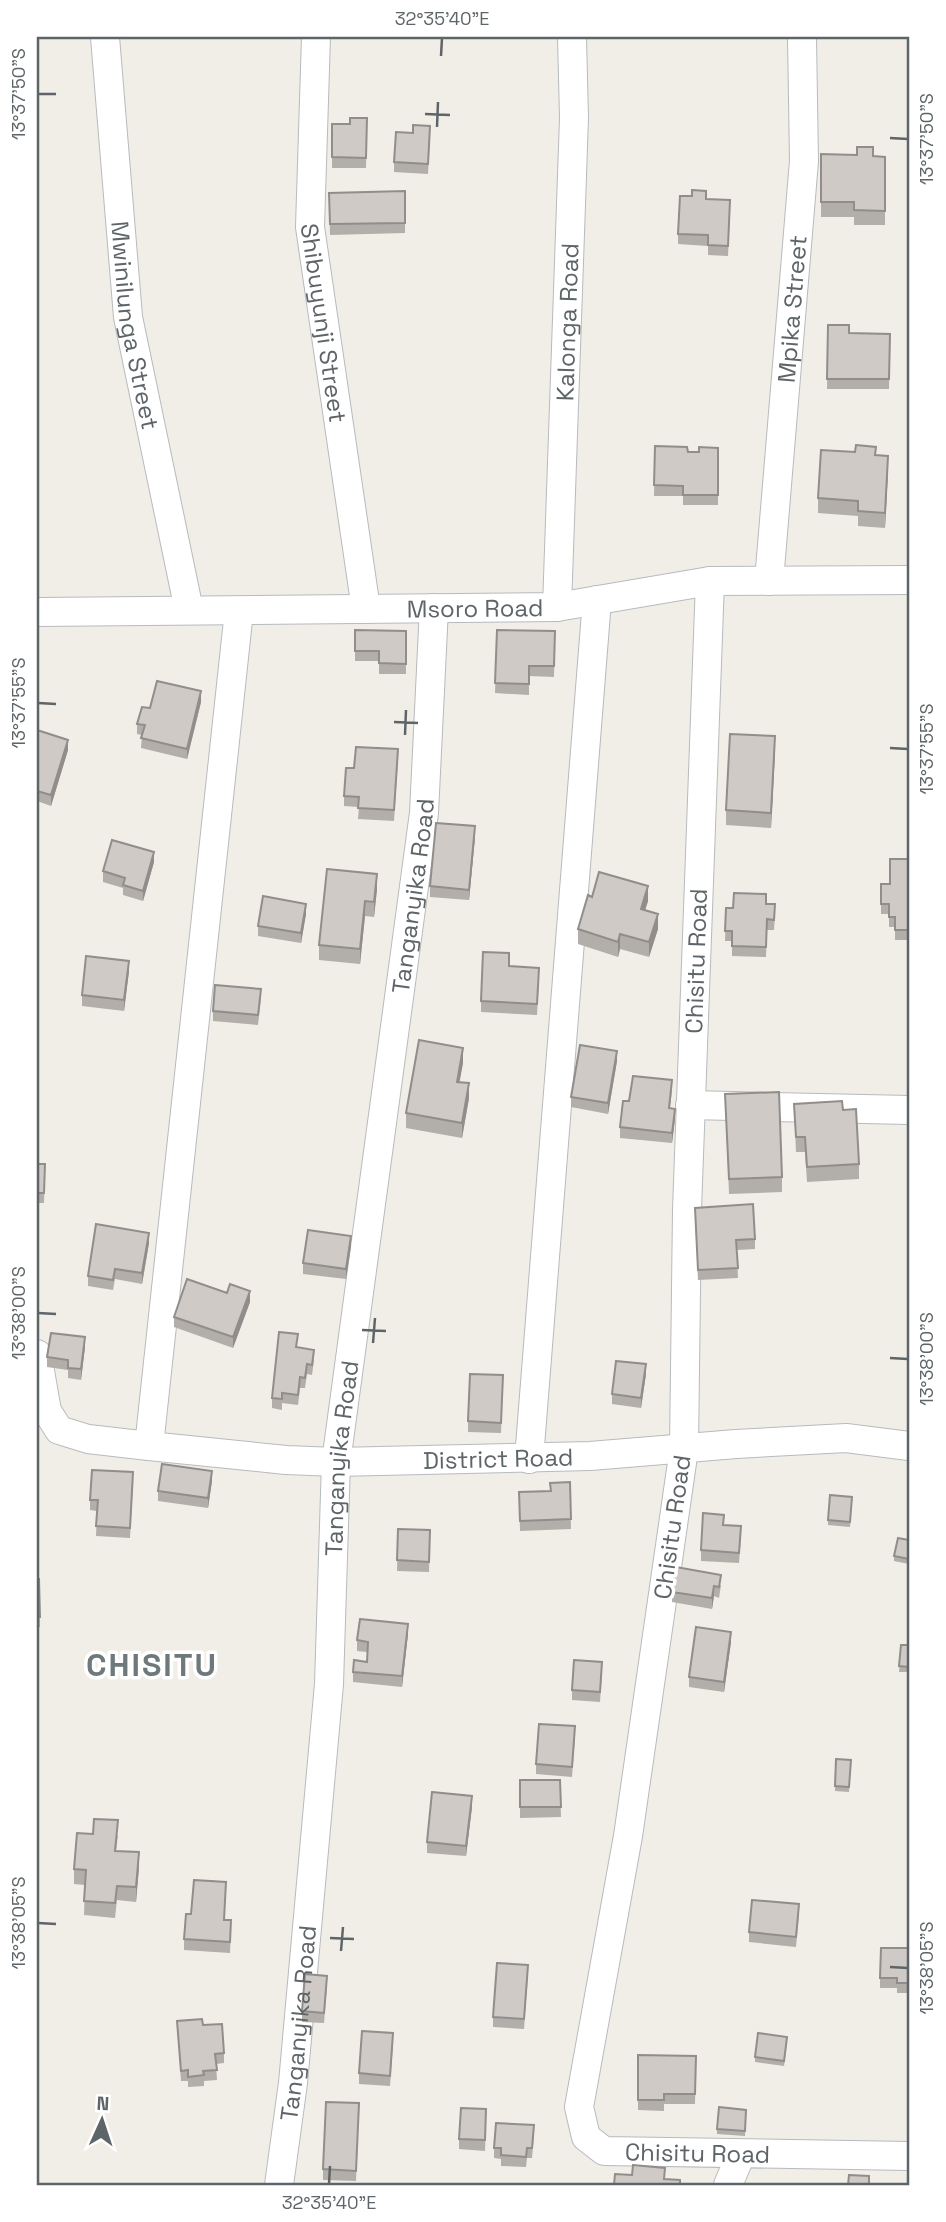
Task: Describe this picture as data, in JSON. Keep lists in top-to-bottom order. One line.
{"streets":{"street":["Mpika Street","Kalonga Road","Shibuyunji Street","Mwinilunga Street","Msoro Road","Tanganyika Road","Chisitu Road","District Road"]},"crossings":[["Mpika Street","Msoro Road"],["Kalonga Road","Msoro Road"],["Shibuyunji Street","Msoro Road"],["Mwinilunga Street","Msoro Road"],["Msoro Road","Tanganyika Road"],["Msoro Road","Chisitu Road"],["Tanganyika Road","District Road"],["Chisitu Road","District Road"]],"districts":["CHISITU"],"north":"top","coordinates":["32°35'40\"E","13°37'50\"S","13°37'55\"S","13°38'00\"S","13°38'05\"S"]}
